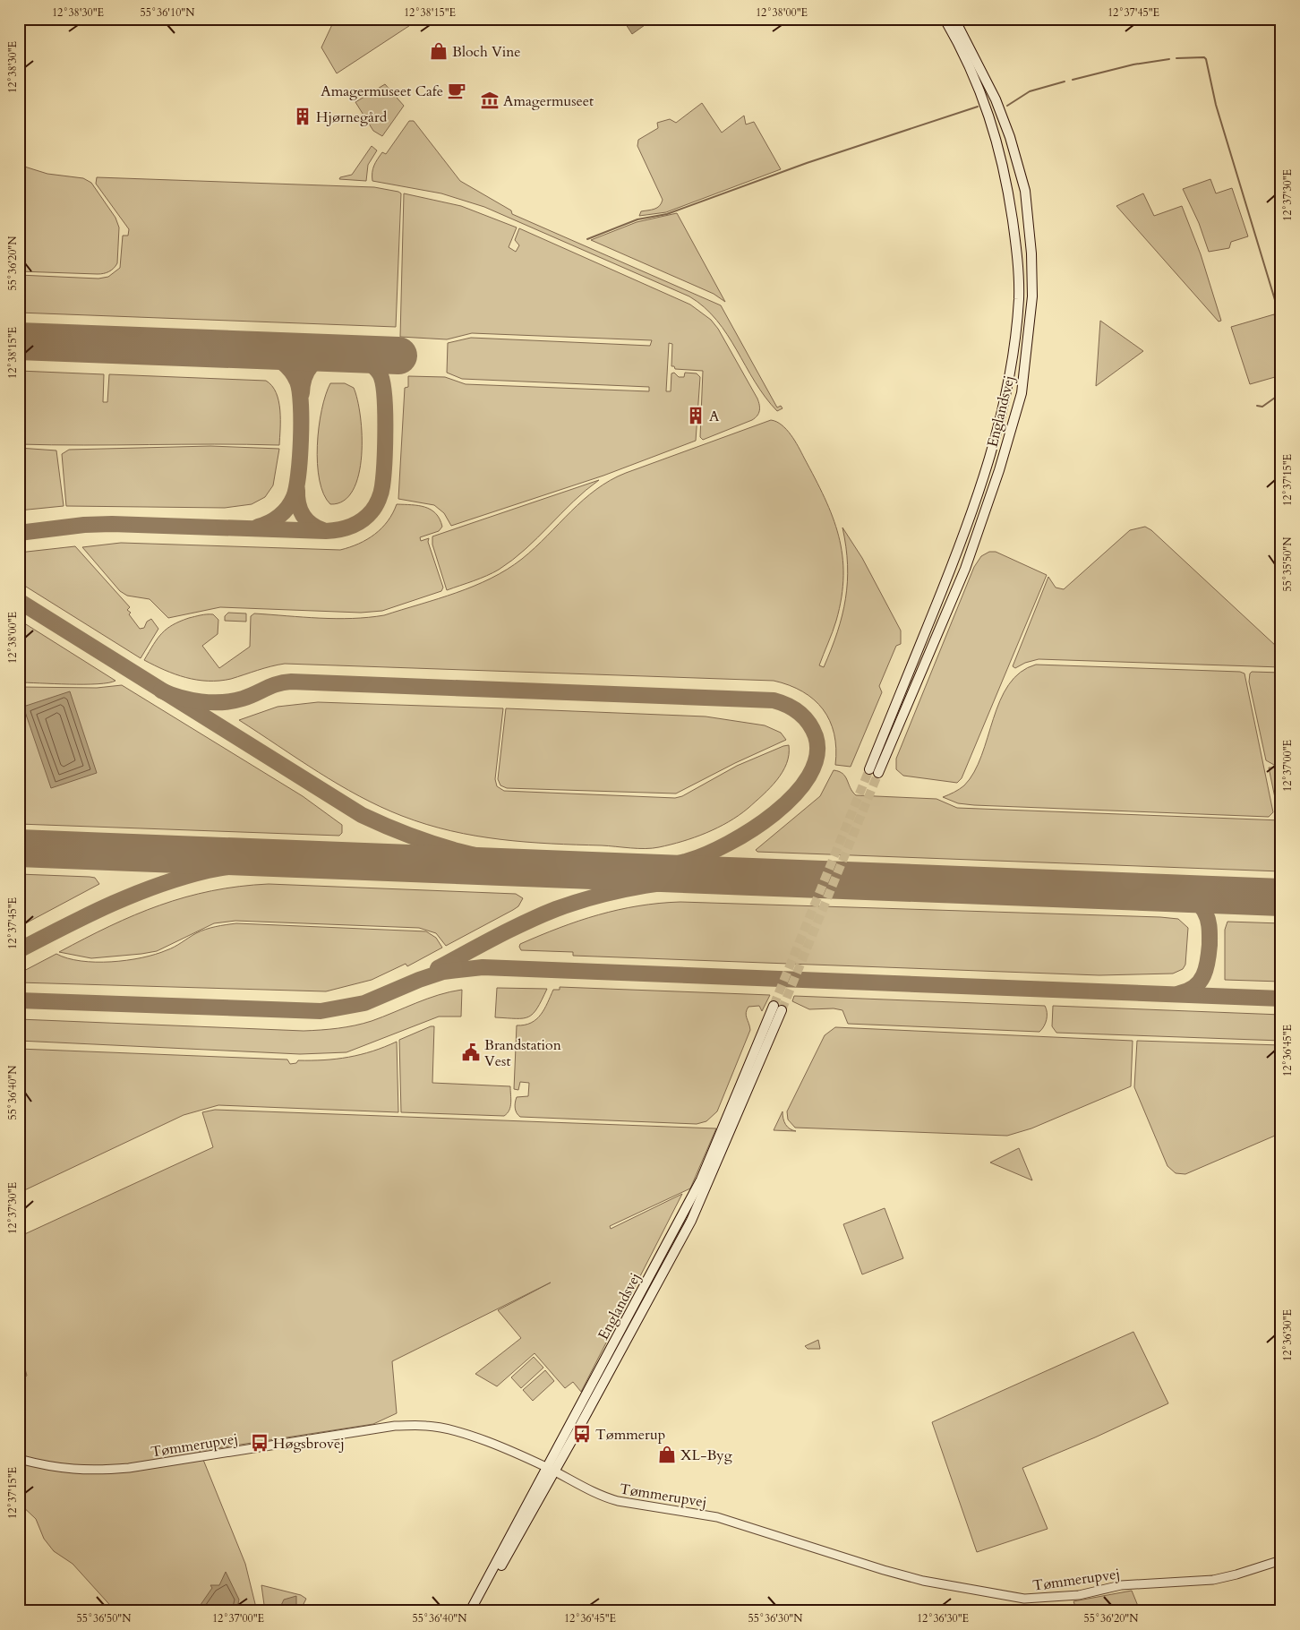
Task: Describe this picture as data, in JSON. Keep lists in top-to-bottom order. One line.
{"streets":{"main road":["Englandsvej"],"street":["Tømmerupvej"]},"crossings":[["Englandsvej","Tømmerupvej"]],"places":{"shop":["Bloch Vine","XL-Byg"],"cafe":["Amagermuseet Cafe"],"museum":["Amagermuseet"],"building":["Hjørnegård","A"],"public building":["Brandstation Vest"],"bus stop":["Tømmerup","Høgsbrovej"]},"coordinates":["12°38'30\"E","55°36'10\"N","12°38'15\"E","12°38'00\"E","12°37'45\"E","12°37'30\"E","55°36'20\"N","12°37'15\"E","55°35'50\"N","12°37'00\"E","12°36'45\"E","55°36'40\"N","12°36'30\"E","55°36'50\"N","55°36'30\"N"]}
